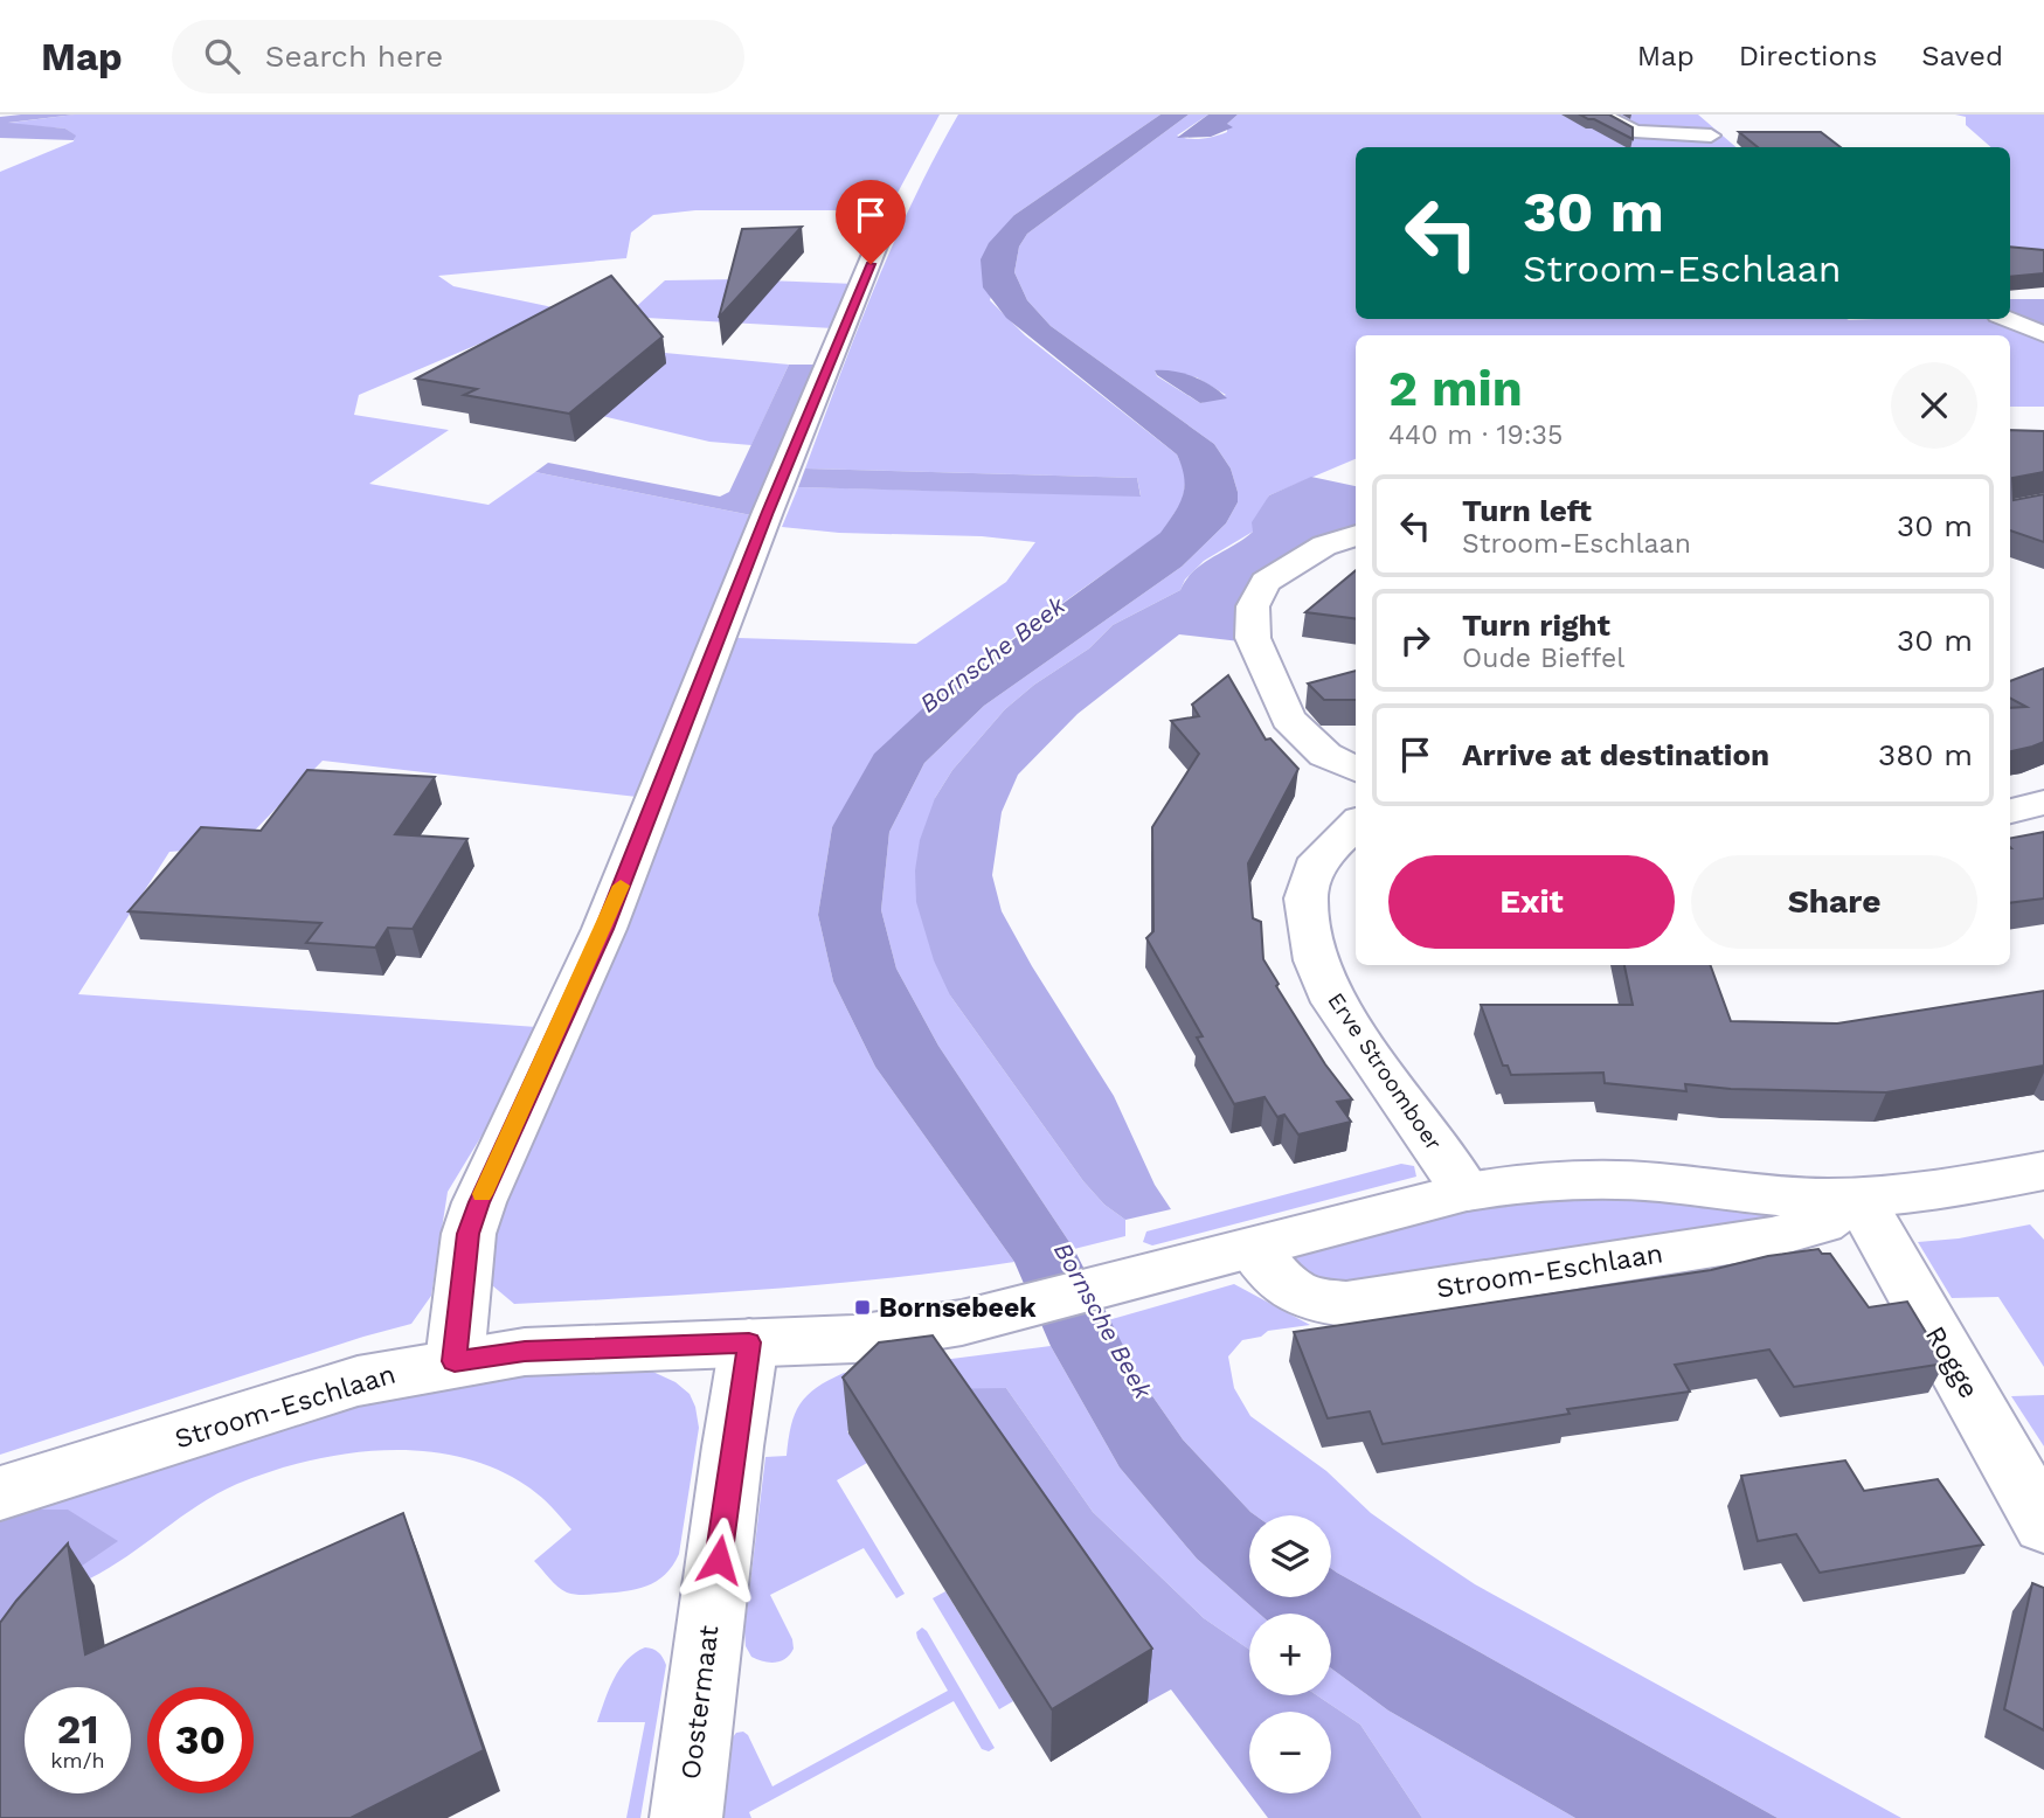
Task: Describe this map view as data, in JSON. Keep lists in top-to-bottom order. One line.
{"streets":{"street":["Erve Stroomboer","Stroom-Eschlaan","Rogge","Oostermaat"]},"crossings":[["Erve Stroomboer","Stroom-Eschlaan"],["Stroom-Eschlaan","Rogge"],["Stroom-Eschlaan","Oostermaat"]],"water":["Bornsche Beek"],"places":{"transit":["Bornsebeek"]},"page":{"header":"Map","search":"Search here","nav":["Map","Directions","Saved"],"turn":["30 m","Stroom-Eschlaan"],"heading":["2 min","440 m · 19:35"],"list":[{"name":"Turn left","note":"Stroom-Eschlaan","value":"30 m"},{"name":"Turn right","note":"Oude Bieffel","value":"30 m"},{"name":"Arrive at destination","value":"380 m"}],"buttons":["Exit","Share"],"map_buttons":["+","−"],"speed":"21 km/h","limit":"30"}}
